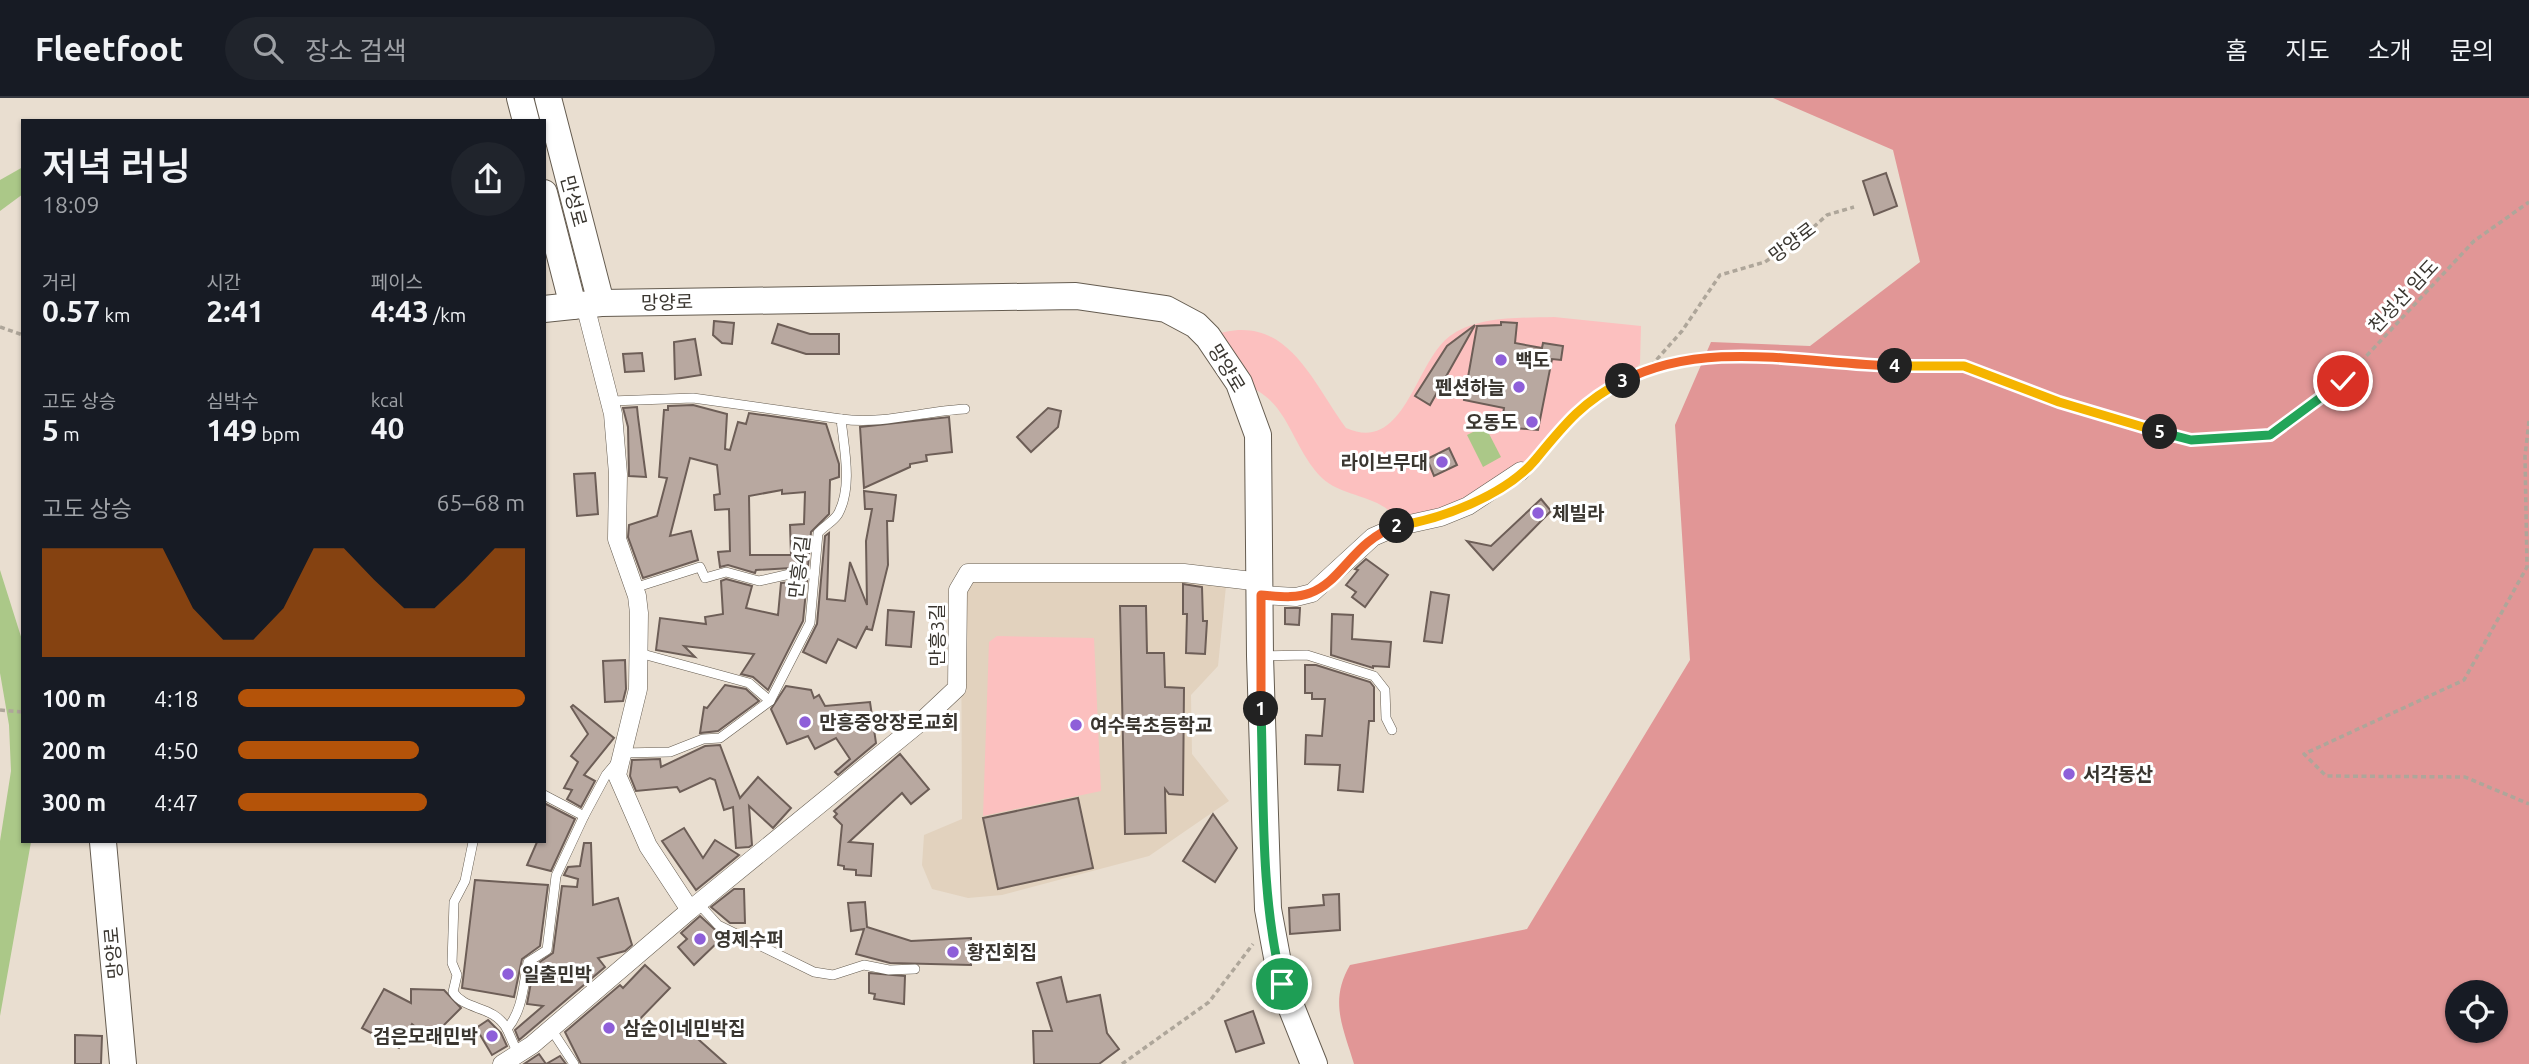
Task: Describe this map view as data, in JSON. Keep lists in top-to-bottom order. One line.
{"streets":{"main road":["만성로","망양로"],"street":["만흥3길"],"lane":["만흥4길"],"path":["천성산 임도"]},"crossings":[["만성로","망양로"],["망양로","천성산 임도"],["망양로","만흥3길"]],"places":["백도","펜션하늘","오동도","라이브무대","체빌라","만흥중앙장로교회","여수북초등학교","서각동산","영제수퍼","황진회집","일출민박","삼순이네민박집","검은모래민박"],"page":{"header":"Fleetfoot","search":"장소 검색","nav":["홈","지도","소개","문의"],"heading":["저녁 러닝","18:09"],"stats":[["거리","0.57 km"],["시간","2:41"],["페이스","4:43 /km"],["고도 상승","5 m"],["심박수","149 bpm"],["kcal","40"]],"pins":["4","3","5","2","1"],"chart":["고도 상승","65–68 m"],"list":[{"name":"100 m","note":"4:18"},{"name":"200 m","note":"4:50"},{"name":"300 m","note":"4:47"}]}}
